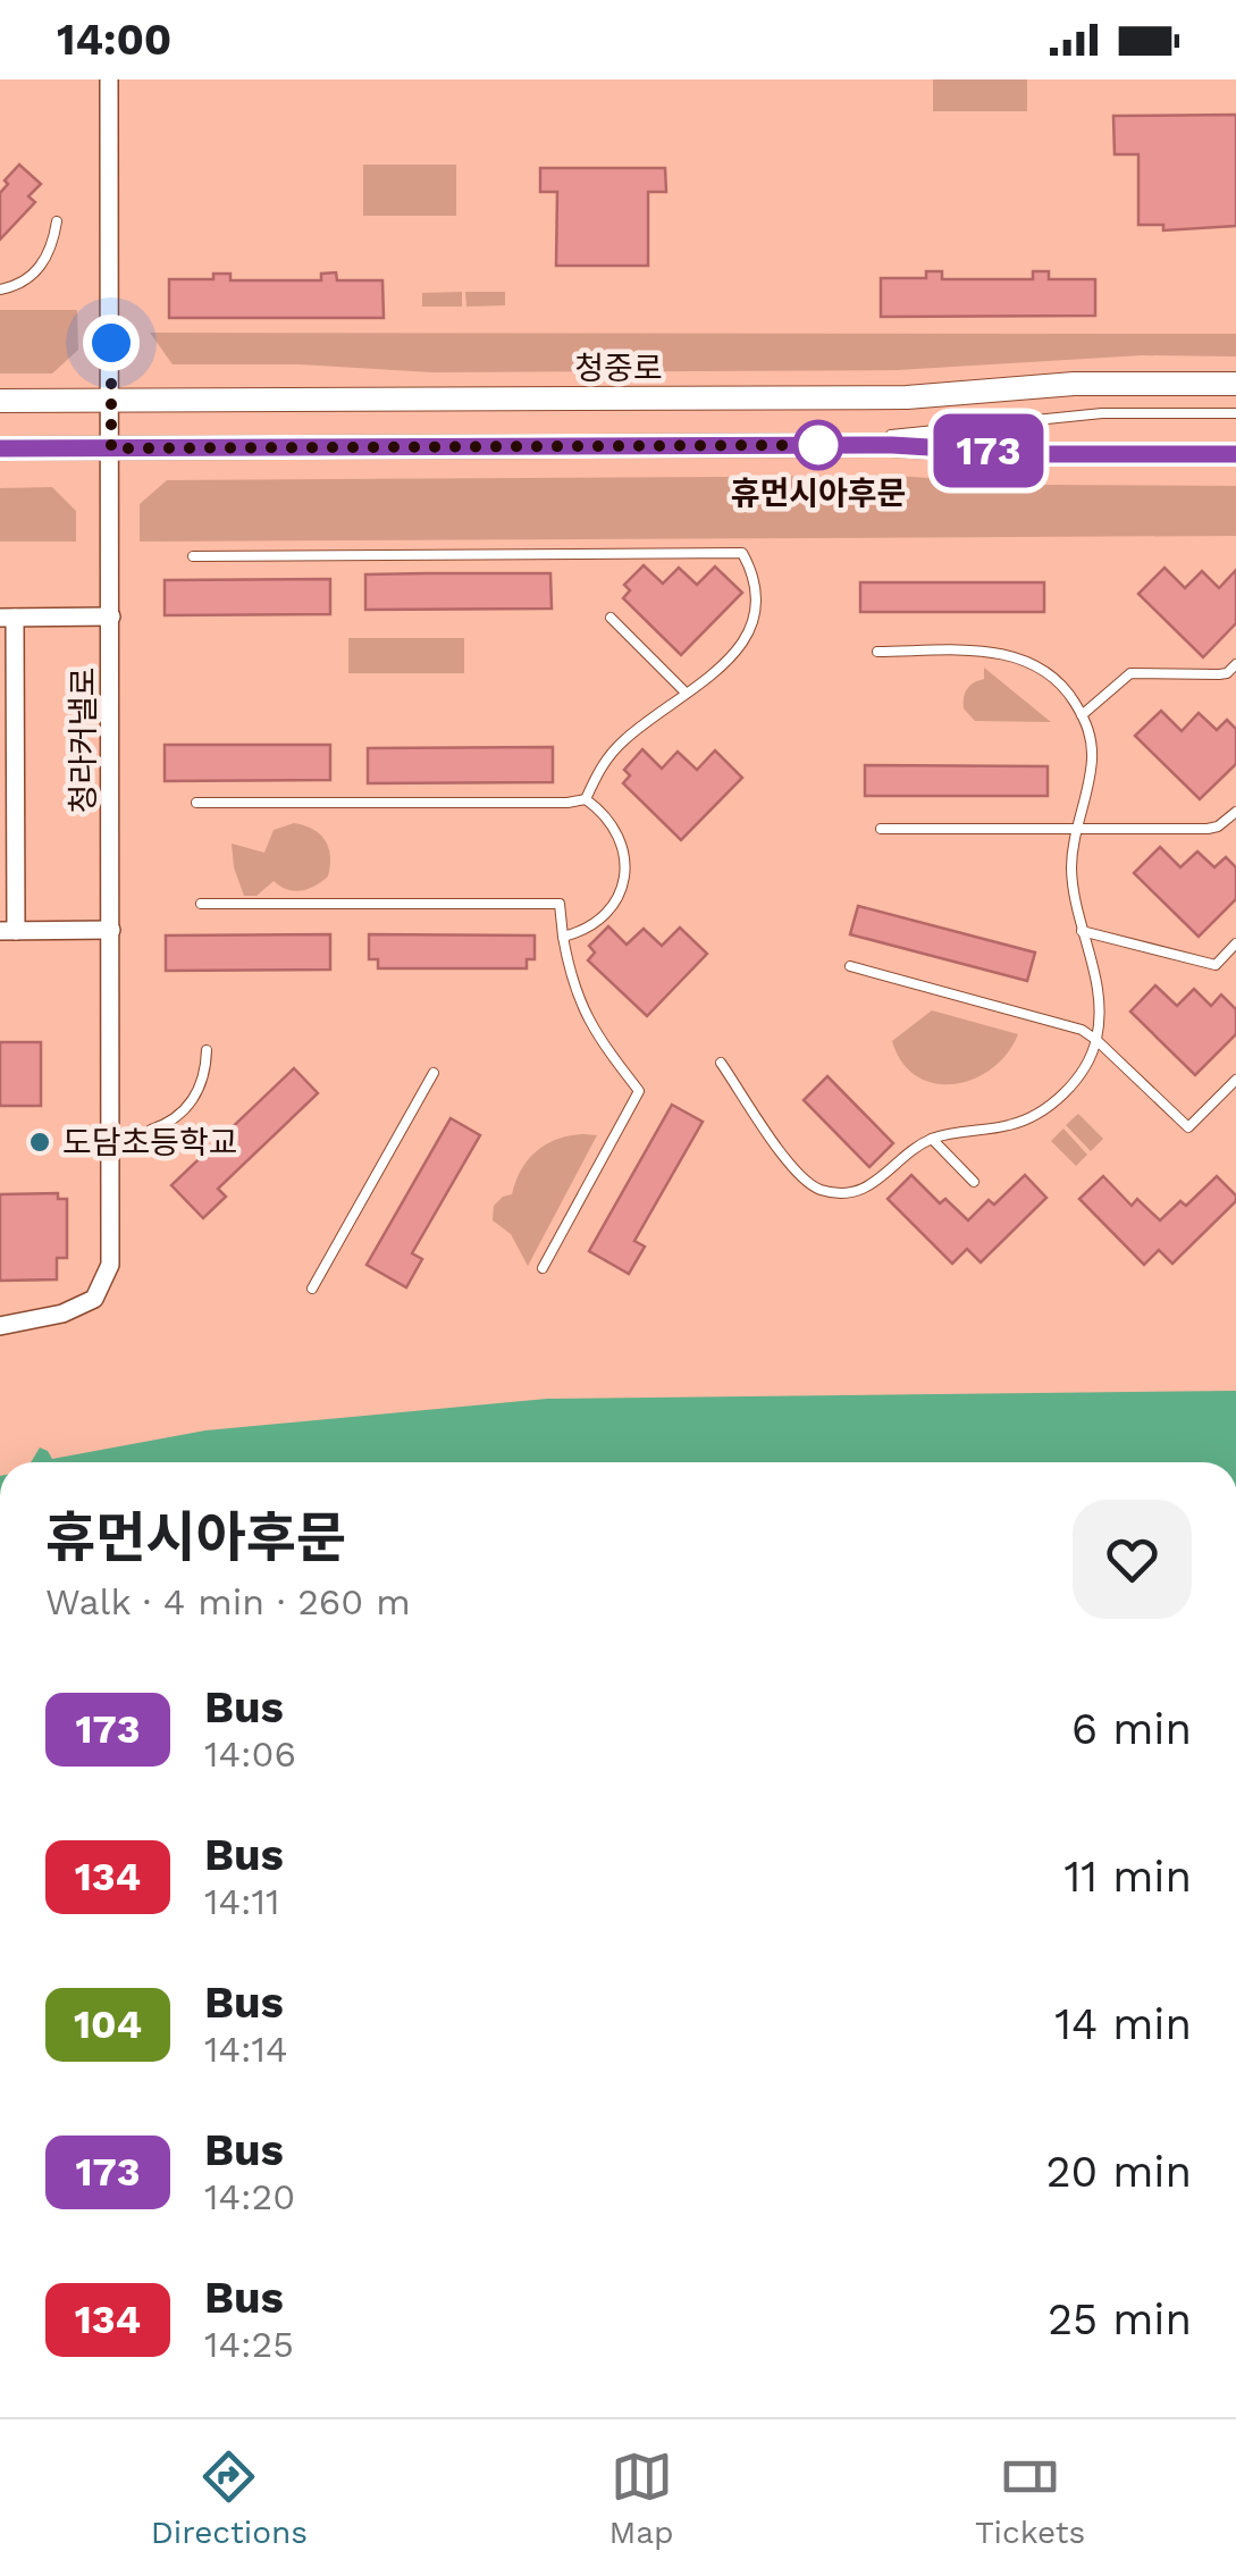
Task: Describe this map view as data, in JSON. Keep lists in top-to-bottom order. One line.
{"streets":{"street":["청중로","청라커낼로"]},"crossings":[["청중로","청라커낼로"]],"places":["휴먼시아후문","도담초등학교"],"lines":["bus line 173"],"page":{"status":"14:00","on_map":"173","heading":["휴먼시아후문","Walk · 4 min · 260 m"],"list":[{"mark":"173","name":"Bus","note":"14:06","value":"6 min"},{"mark":"134","name":"Bus","note":"14:11","value":"11 min"},{"mark":"104","name":"Bus","note":"14:14","value":"14 min"},{"mark":"173","name":"Bus","note":"14:20","value":"20 min"},{"mark":"134","name":"Bus","note":"14:25","value":"25 min"}],"tabs":["Directions","Map","Tickets"]}}
